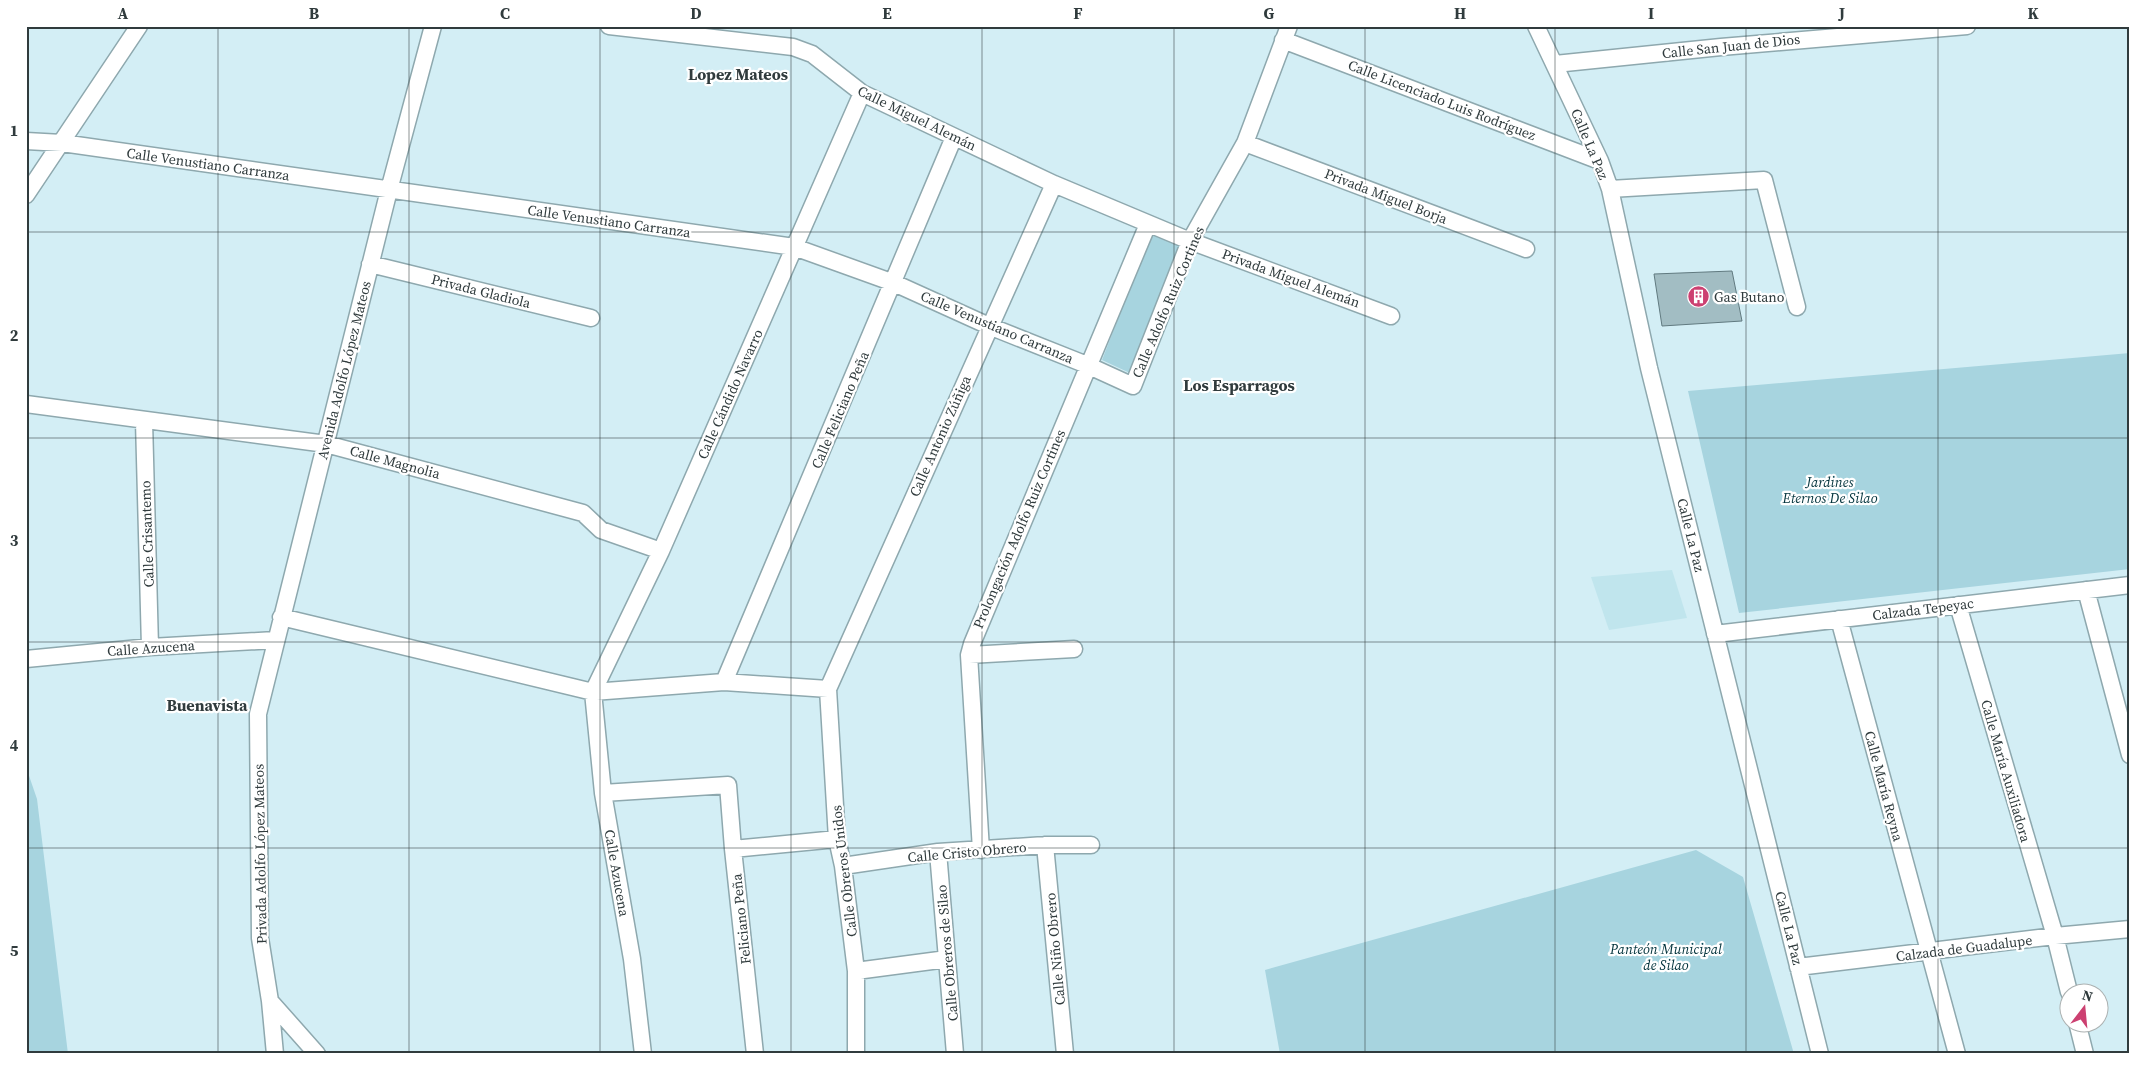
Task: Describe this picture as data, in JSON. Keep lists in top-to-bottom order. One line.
{"streets":{"street":["Calle San Juan de Dios","Calle Licenciado Luis Rodríguez","Calle Miguel Alemán","Calle La Paz","Calle Venustiano Carranza","Privada Miguel Borja","Privada Miguel Alemán","Privada Gladiola","Calle Adolfo Ruiz Cortines","Avenida Adolfo López Mateos","Calle Cándido Navarro","Calle Feliciano Peña","Calle Antonio Zúñiga","Calle Magnolia","Prolongación Adolfo Ruiz Cortines","Calle Crisantemo","Calzada Tepeyac","Calle Azucena","Calle María Auxiliadora","Calle María Reyna","Calle Cristo Obrero","Privada Adolfo López Mateos","Calle Obreros Unidos","Feliciano Peña","Calzada de Guadalupe","Calle Niño Obrero","Calle Obreros de Silao"]},"crossings":[["Calle San Juan de Dios","Calle La Paz"],["Calle Licenciado Luis Rodríguez","Calle La Paz"],["Calle Licenciado Luis Rodríguez","Calle Adolfo Ruiz Cortines"],["Calle Miguel Alemán","Privada Miguel Alemán"],["Calle Miguel Alemán","Calle Adolfo Ruiz Cortines"],["Calle Miguel Alemán","Calle Cándido Navarro"],["Calle Miguel Alemán","Calle Feliciano Peña"],["Calle Miguel Alemán","Calle Antonio Zúñiga"],["Calle Miguel Alemán","Prolongación Adolfo Ruiz Cortines"],["Calle La Paz","Calzada Tepeyac"],["Calle La Paz","Calzada de Guadalupe"],["Calle Venustiano Carranza","Calle Adolfo Ruiz Cortines"],["Calle Venustiano Carranza","Avenida Adolfo López Mateos"],["Calle Venustiano Carranza","Calle Cándido Navarro"],["Calle Venustiano Carranza","Calle Feliciano Peña"],["Calle Venustiano Carranza","Calle Antonio Zúñiga"],["Calle Venustiano Carranza","Prolongación Adolfo Ruiz Cortines"],["Privada Miguel Borja","Calle Adolfo Ruiz Cortines"],["Privada Miguel Alemán","Calle Adolfo Ruiz Cortines"],["Privada Gladiola","Avenida Adolfo López Mateos"],["Avenida Adolfo López Mateos","Calle Magnolia"],["Avenida Adolfo López Mateos","Calle Azucena"],["Avenida Adolfo López Mateos","Privada Adolfo López Mateos"],["Calle Cándido Navarro","Calle Magnolia"],["Calle Cándido Navarro","Calle Azucena"],["Calle Antonio Zúñiga","Calle Obreros Unidos"],["Calle Magnolia","Calle Crisantemo"],["Prolongación Adolfo Ruiz Cortines","Calle Cristo Obrero"],["Calle Crisantemo","Calle Azucena"],["Calzada Tepeyac","Calle María Auxiliadora"],["Calzada Tepeyac","Calle María Reyna"],["Calle Azucena","Feliciano Peña"],["Calle María Auxiliadora","Calzada de Guadalupe"],["Calle María Reyna","Calzada de Guadalupe"],["Calle Cristo Obrero","Calle Obreros Unidos"],["Calle Cristo Obrero","Calle Niño Obrero"],["Calle Cristo Obrero","Calle Obreros de Silao"]],"districts":["Lopez Mateos","Los Esparragos","Buenavista"],"parks":["Jardines Eternos De Silao","Panteón Municipal de Silao"],"places":{"building":["Gas Butano"]},"north":"top","grid":{"columns":["A","B","C","D","E","F","G","H","I","J","K"],"rows":["1","2","3","4","5"]}}
